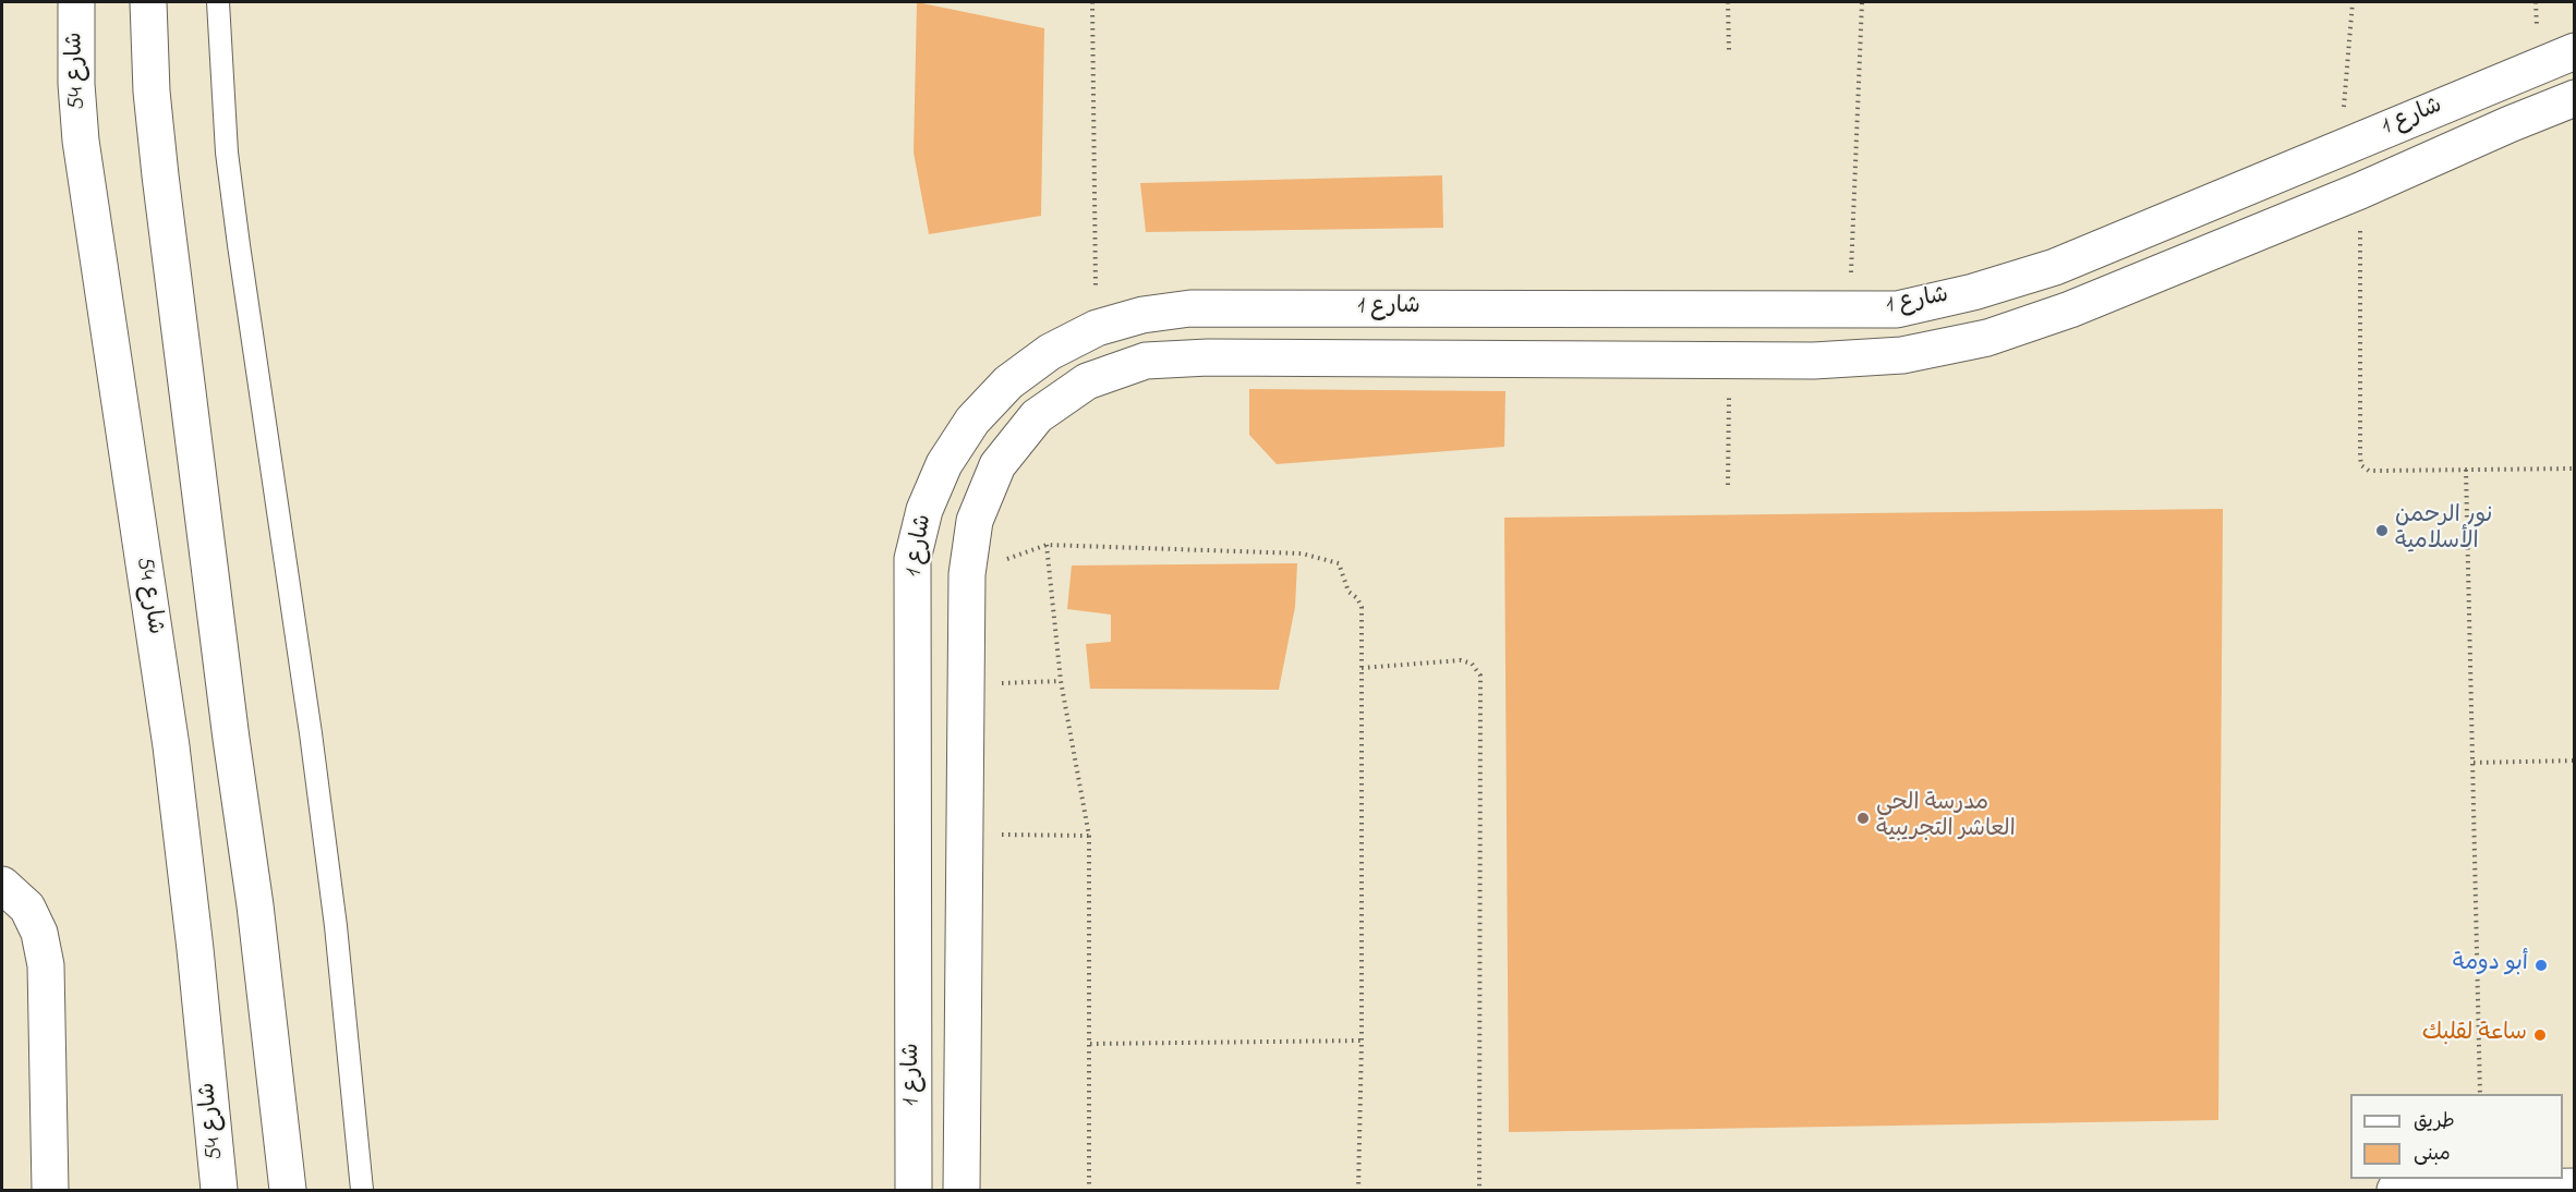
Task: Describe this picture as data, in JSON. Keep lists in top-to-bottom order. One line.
{"streets":{"street":["شارع 54","شارع 1"]},"places":["نور الرحمن الأسلامية","مدرسة الحى العاشر التجريبية","أبو دومة","ساعة لقلبك"],"legend":["طريق","مبنى"]}
